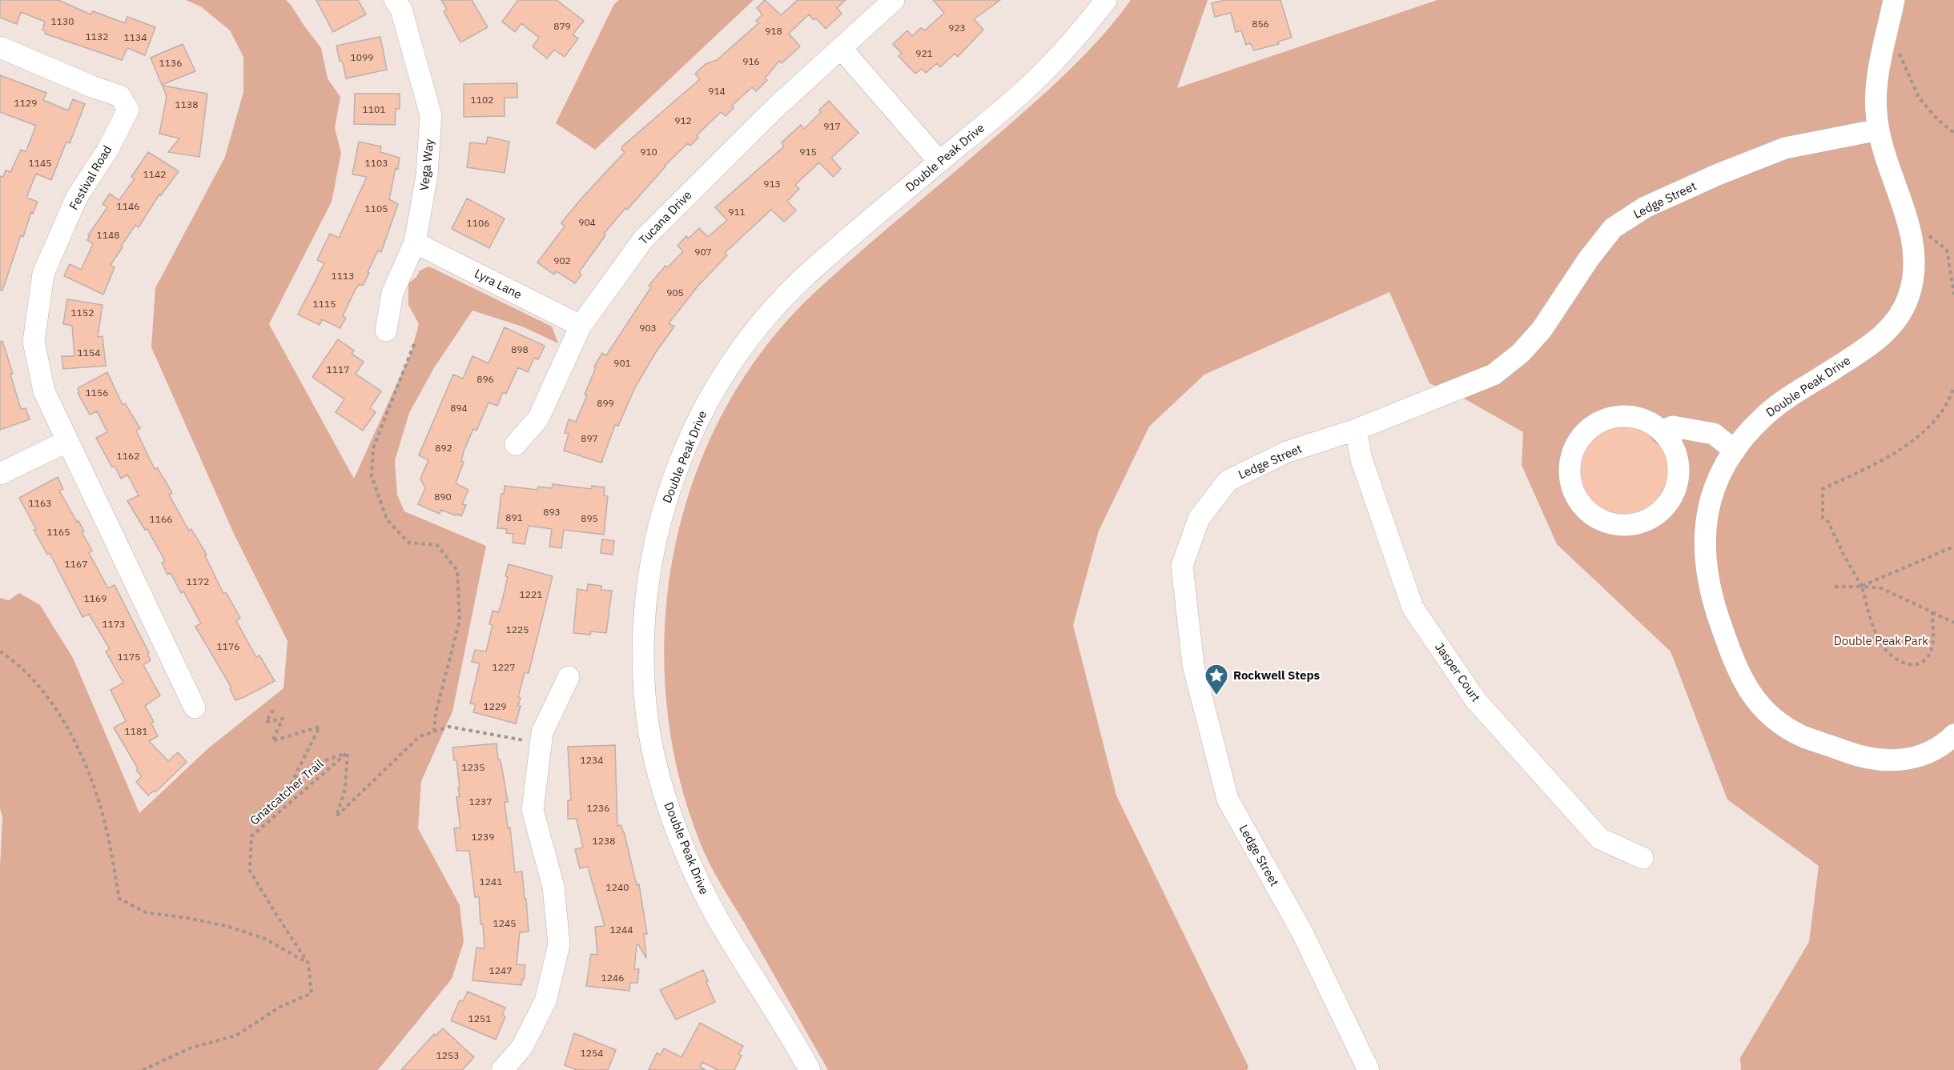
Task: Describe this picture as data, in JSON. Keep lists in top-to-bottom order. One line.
{"streets":{"street":["Double Peak Drive","Vega Way","Festival Road","Ledge Street","Tucana Drive","Lyra Lane","Jasper Court"],"path":["Gnatcatcher Trail"]},"crossings":[["Double Peak Drive","Ledge Street"],["Vega Way","Lyra Lane"],["Ledge Street","Jasper Court"],["Tucana Drive","Lyra Lane"]],"parks":["Double Peak Park"],"places":{"place":["Rockwell Steps"]},"house_numbers":["1130","856","879","923","918","1132","1134","921","1099","916","1136","914","1102","1129","1138","1101","912","917","910","915","1145","1103","1142","913","1146","1105","911","904","1106","1148","907","902","1113","905","1115","1152","903","898","1154","901","1117","896","1156","899","894","897","892","1162","890","1163","893","891","895","1166","1165","1167","1172","1221","1169","1173","1225","1176","1175","1227","1229","1181","1234","1235","1237","1236","1239","1238","1241","1240","1245","1244","1247","1246","1251","1254","1253"]}
